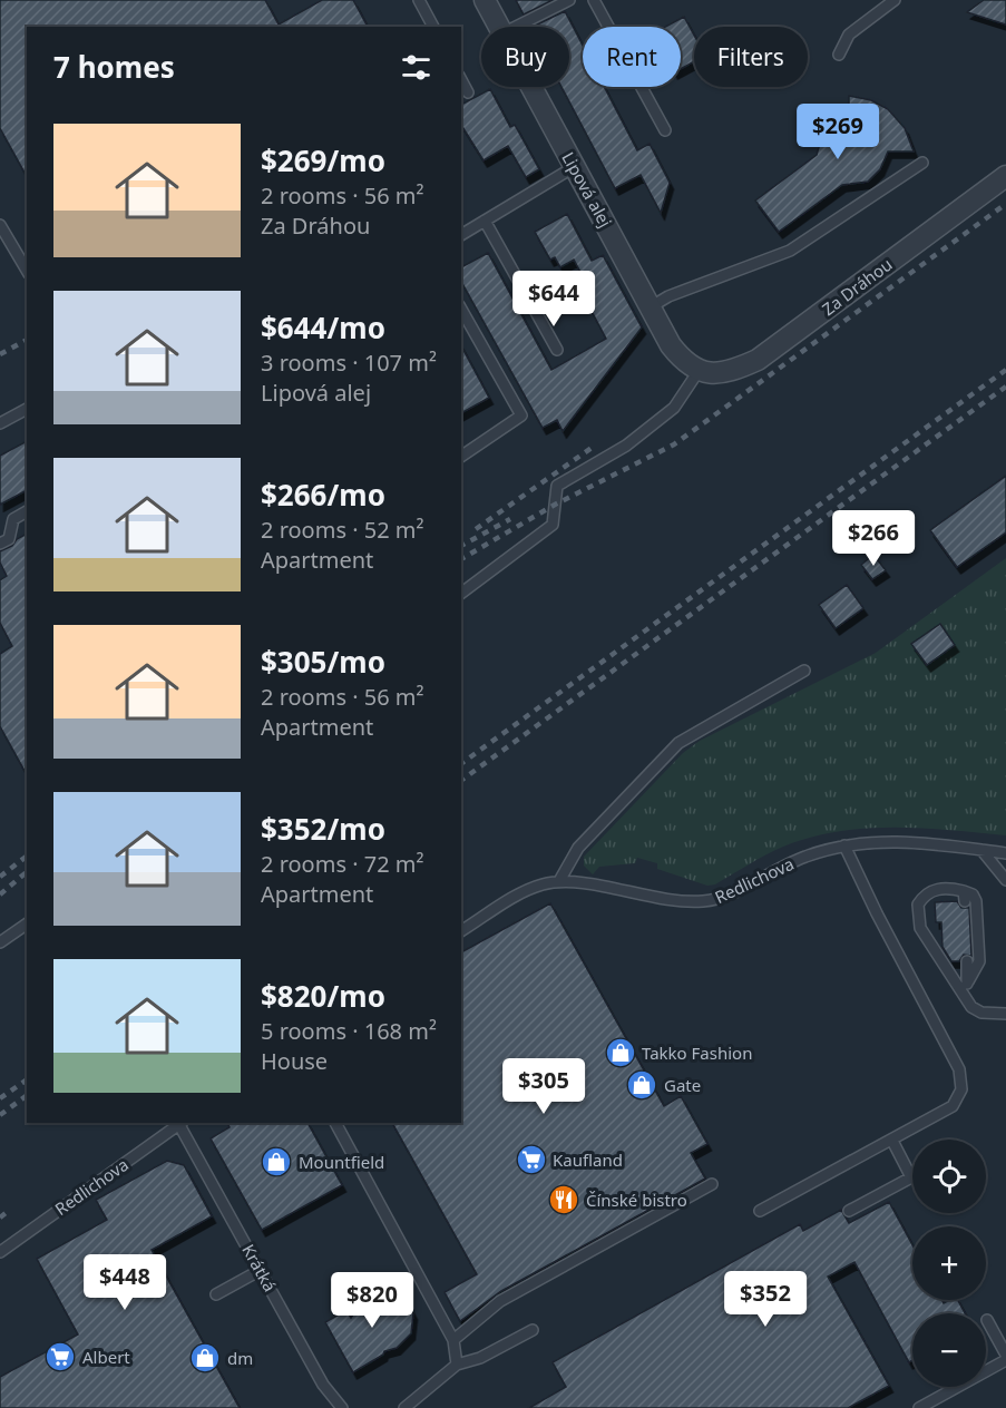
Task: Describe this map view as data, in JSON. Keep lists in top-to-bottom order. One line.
{"streets":{"street":["Lipová alej","Za Dráhou"],"lane":["Redlichova","Krátká"]},"crossings":[["Lipová alej","Za Dráhou"],["Redlichova","Krátká"]],"places":{"shop":["Takko Fashion","Gate","Mountfield","dm"],"supermarket":["Kaufland","Albert"],"restaurant":["Čínské bistro"]},"page":{"chip":["Buy","Rent","Filters"],"heading":"7 homes","price":["$269","$644","$266","$305","$448","$352","$820"],"list":[{"name":"$269/mo","note":"2 rooms · 56 m² · Za Dráhou"},{"name":"$644/mo","note":"3 rooms · 107 m² · Lipová alej"},{"name":"$266/mo","note":"2 rooms · 52 m² · Apartment"},{"name":"$305/mo","note":"2 rooms · 56 m² · Apartment"},{"name":"$352/mo","note":"2 rooms · 72 m² · Apartment"},{"name":"$820/mo","note":"5 rooms · 168 m² · House"}],"map_buttons":["+","−"]}}
